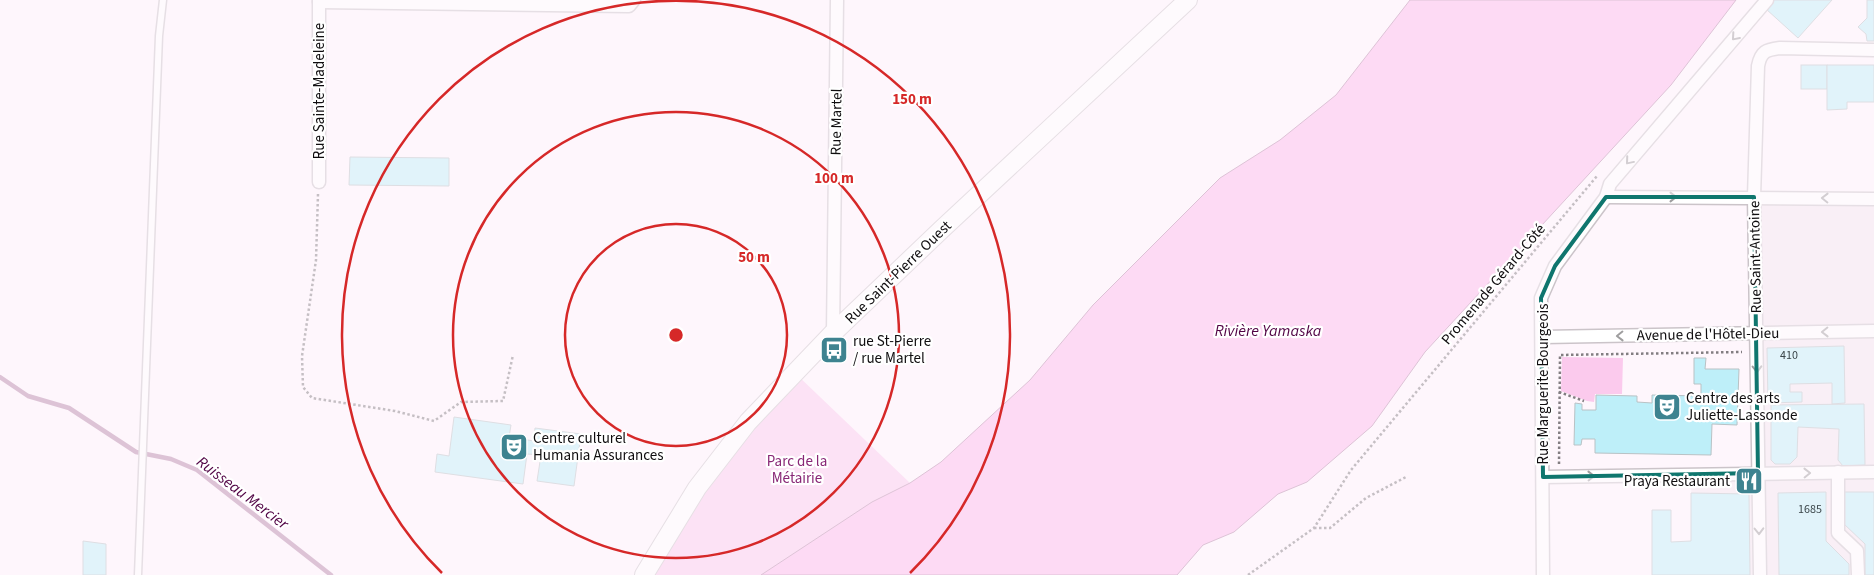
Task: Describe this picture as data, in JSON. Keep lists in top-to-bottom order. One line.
{"streets":{"street":["Rue Sainte-Madeleine","Rue Martel","Rue Saint-Antoine","Rue Saint-Pierre Ouest","Avenue de l'Hôtel-Dieu","Rue Marguerite Bourgeois"],"path":["Promenade Gérard-Côté"]},"crossings":[["Rue Martel","Rue Saint-Pierre Ouest"],["Rue Saint-Antoine","Avenue de l'Hôtel-Dieu"],["Avenue de l'Hôtel-Dieu","Rue Marguerite Bourgeois"]],"one_way":["Avenue de l'Hôtel-Dieu","Rue Marguerite Bourgeois"],"water":["Rivière Yamaska","Ruisseau Mercier"],"parks":["Parc de la Métairie"],"places":{"bus stop":["rue St-Pierre / rue Martel"],"theatre":["Centre des arts Juliette-Lassonde","Centre culturel Humania Assurances"],"restaurant":["Praya Restaurant"]},"house_numbers":["410","1685"],"rings":["150 m","100 m","50 m"]}
